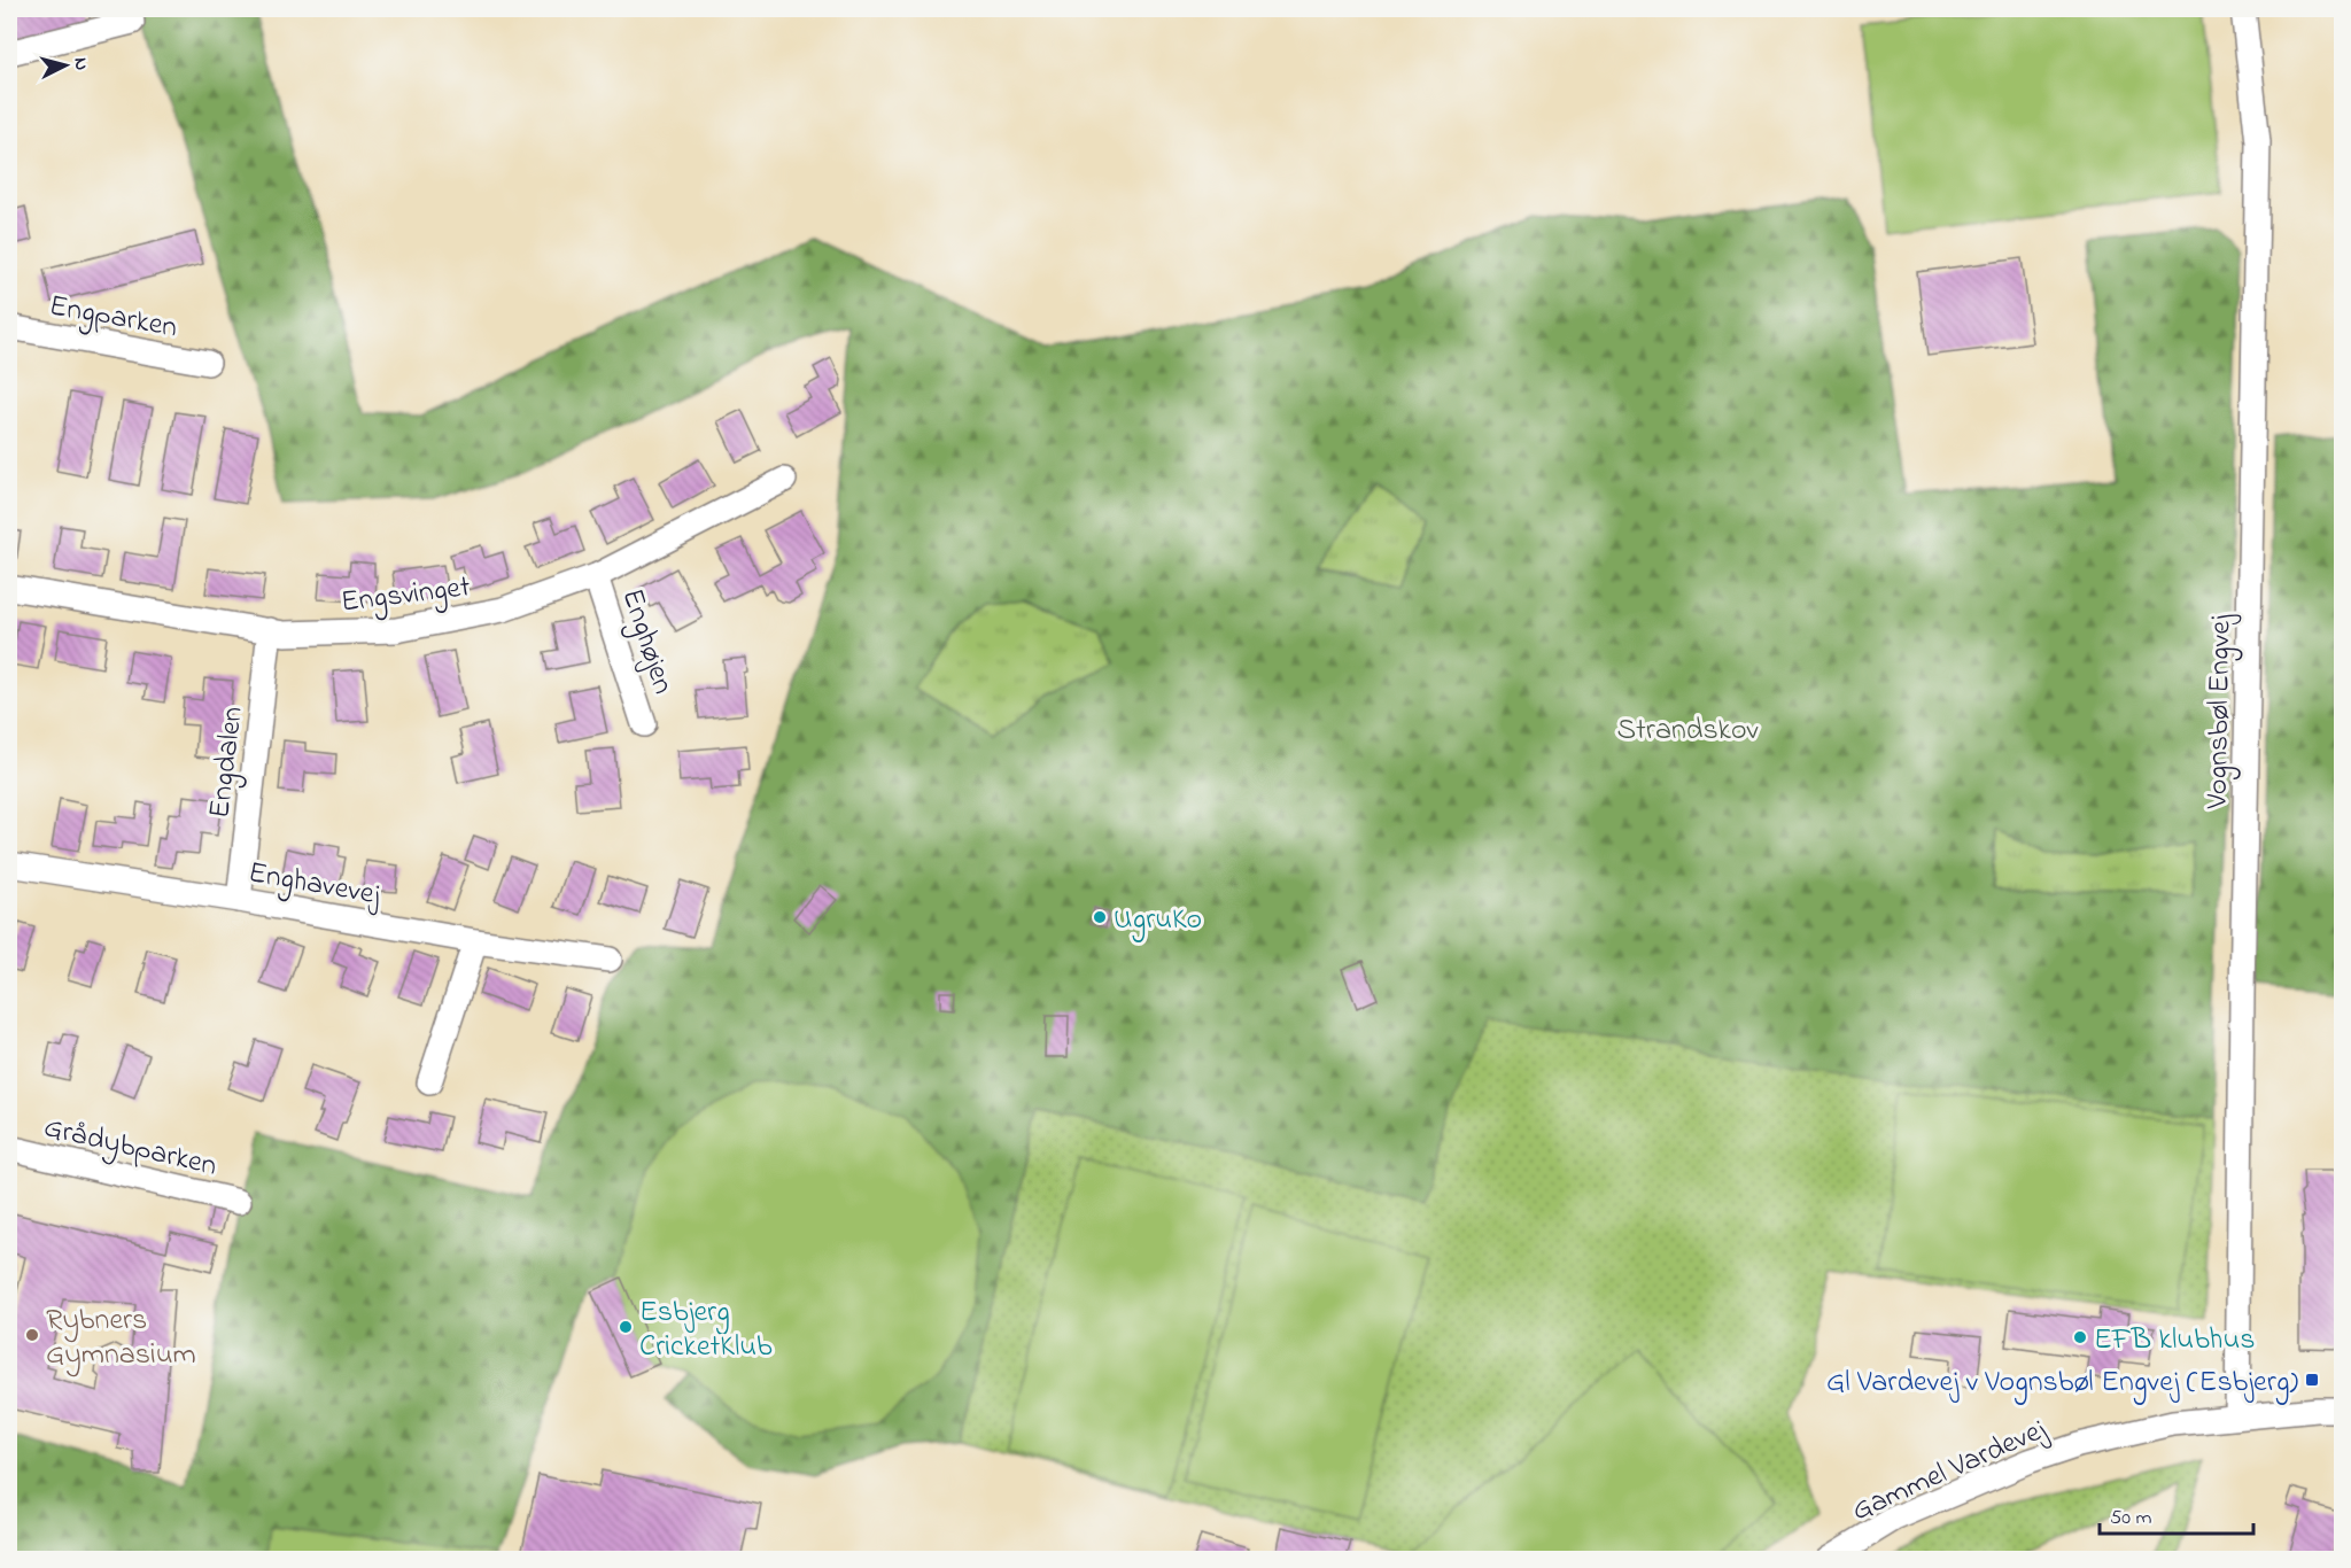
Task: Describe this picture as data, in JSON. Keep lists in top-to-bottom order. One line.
{"streets":{"street":["Engparken","Engsvinget","Enghøjen","Vognsbøl Engvej","Engdalen","Enghavevej","Grådybparken","Gammel Vardevej"]},"crossings":[["Engsvinget","Enghøjen"],["Engsvinget","Engdalen"],["Vognsbøl Engvej","Gammel Vardevej"],["Engdalen","Enghavevej"]],"parks":["Strandskov"],"places":{"other":["UgruKo","Esbjerg CricketKlub","Rybners Gymnasium","EFB klubhus"],"transit":["Gl Vardevej v Vognsbøl Engvej (Esbjerg)"]},"scale_bar":"50 m","north":"right"}
